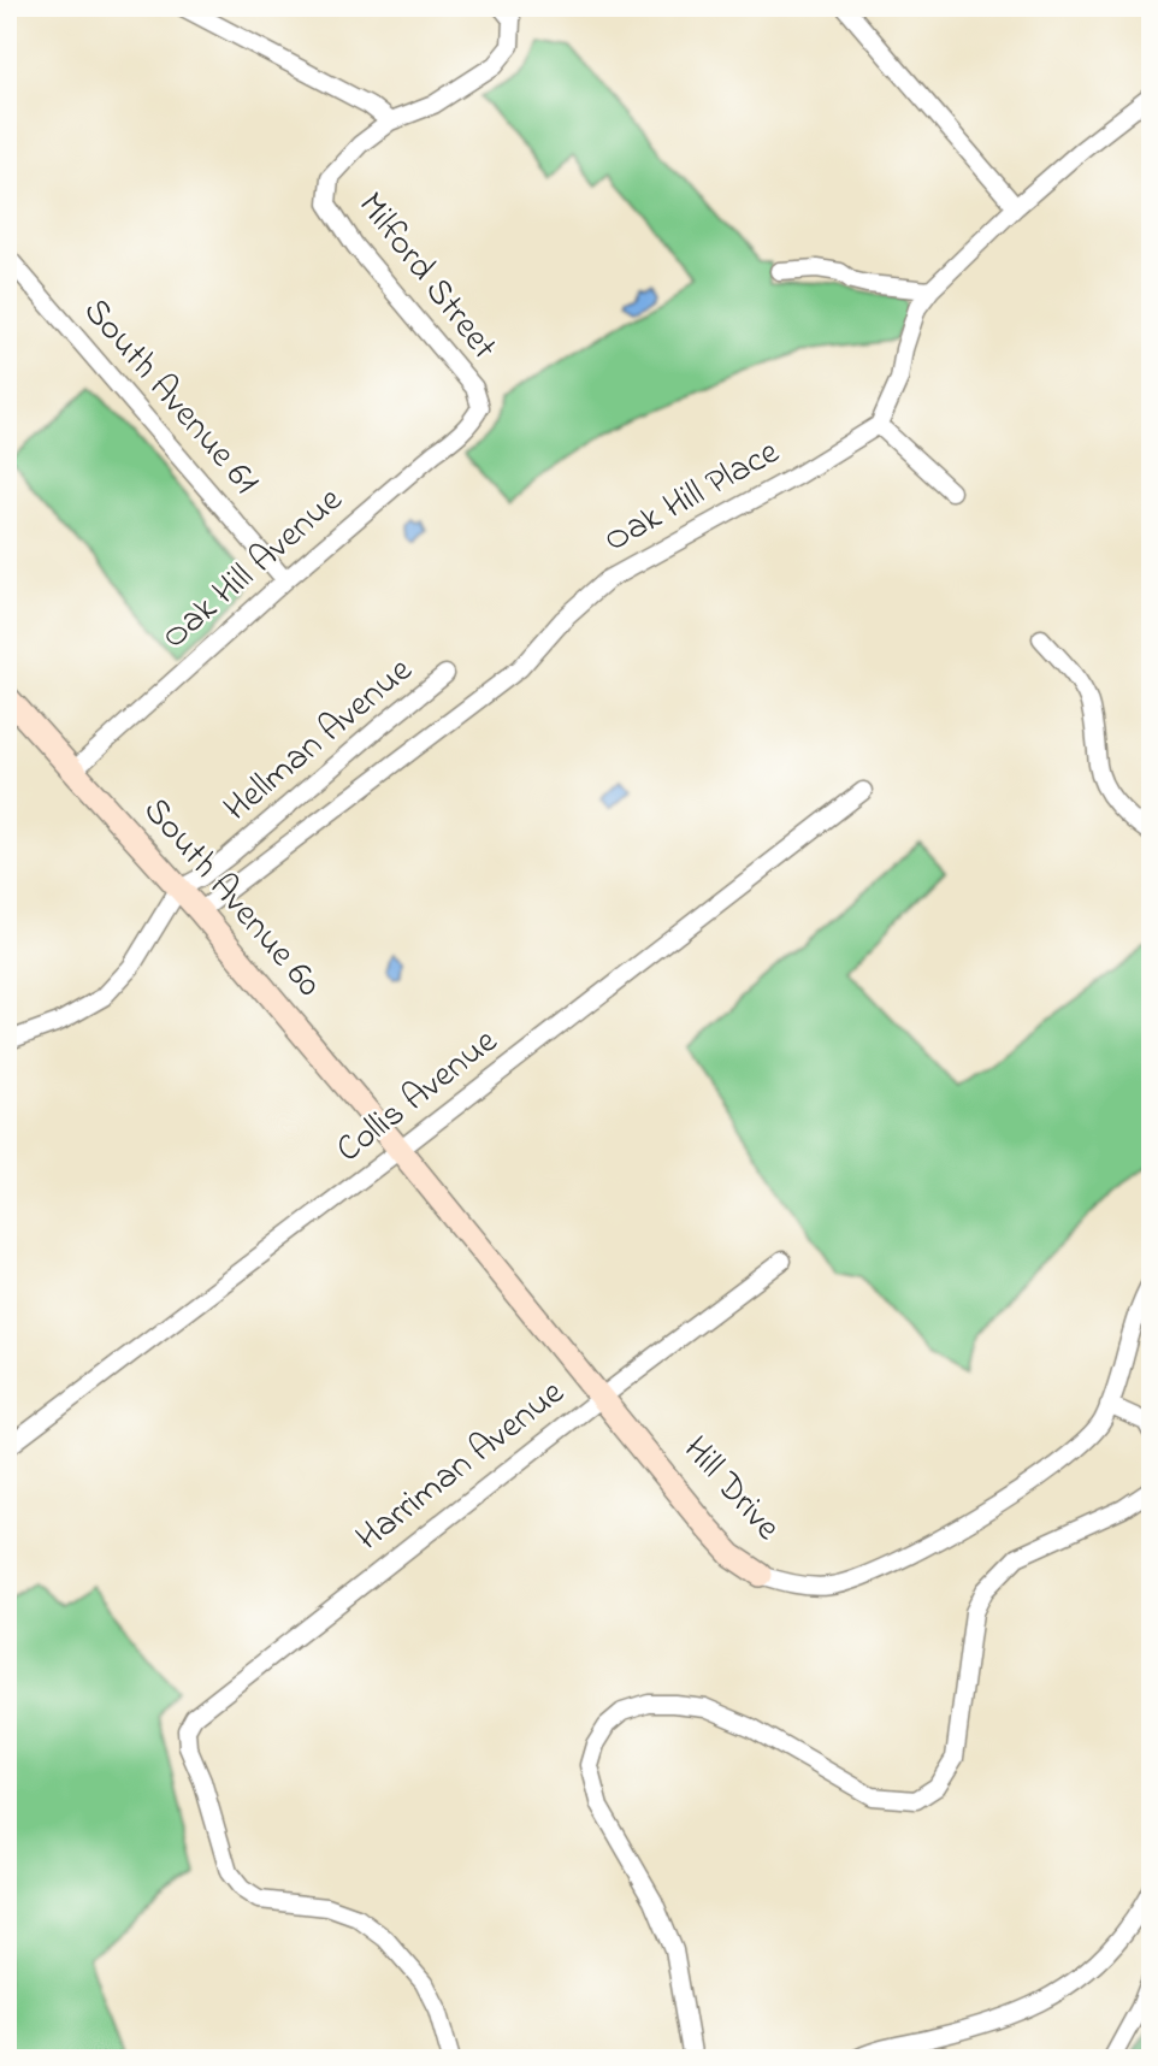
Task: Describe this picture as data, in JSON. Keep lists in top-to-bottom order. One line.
{"streets":{"street":["Milford Street","South Avenue 61","Oak Hill Place","Oak Hill Avenue","Hellman Avenue","South Avenue 60","Collis Avenue","Harriman Avenue","Hill Drive"]},"crossings":[["Milford Street","Oak Hill Avenue"],["South Avenue 61","Oak Hill Avenue"],["Oak Hill Place","South Avenue 60"],["Oak Hill Avenue","South Avenue 60"],["Hellman Avenue","South Avenue 60"],["South Avenue 60","Collis Avenue"],["South Avenue 60","Hill Drive"],["Collis Avenue","Hill Drive"],["Harriman Avenue","Hill Drive"]]}
